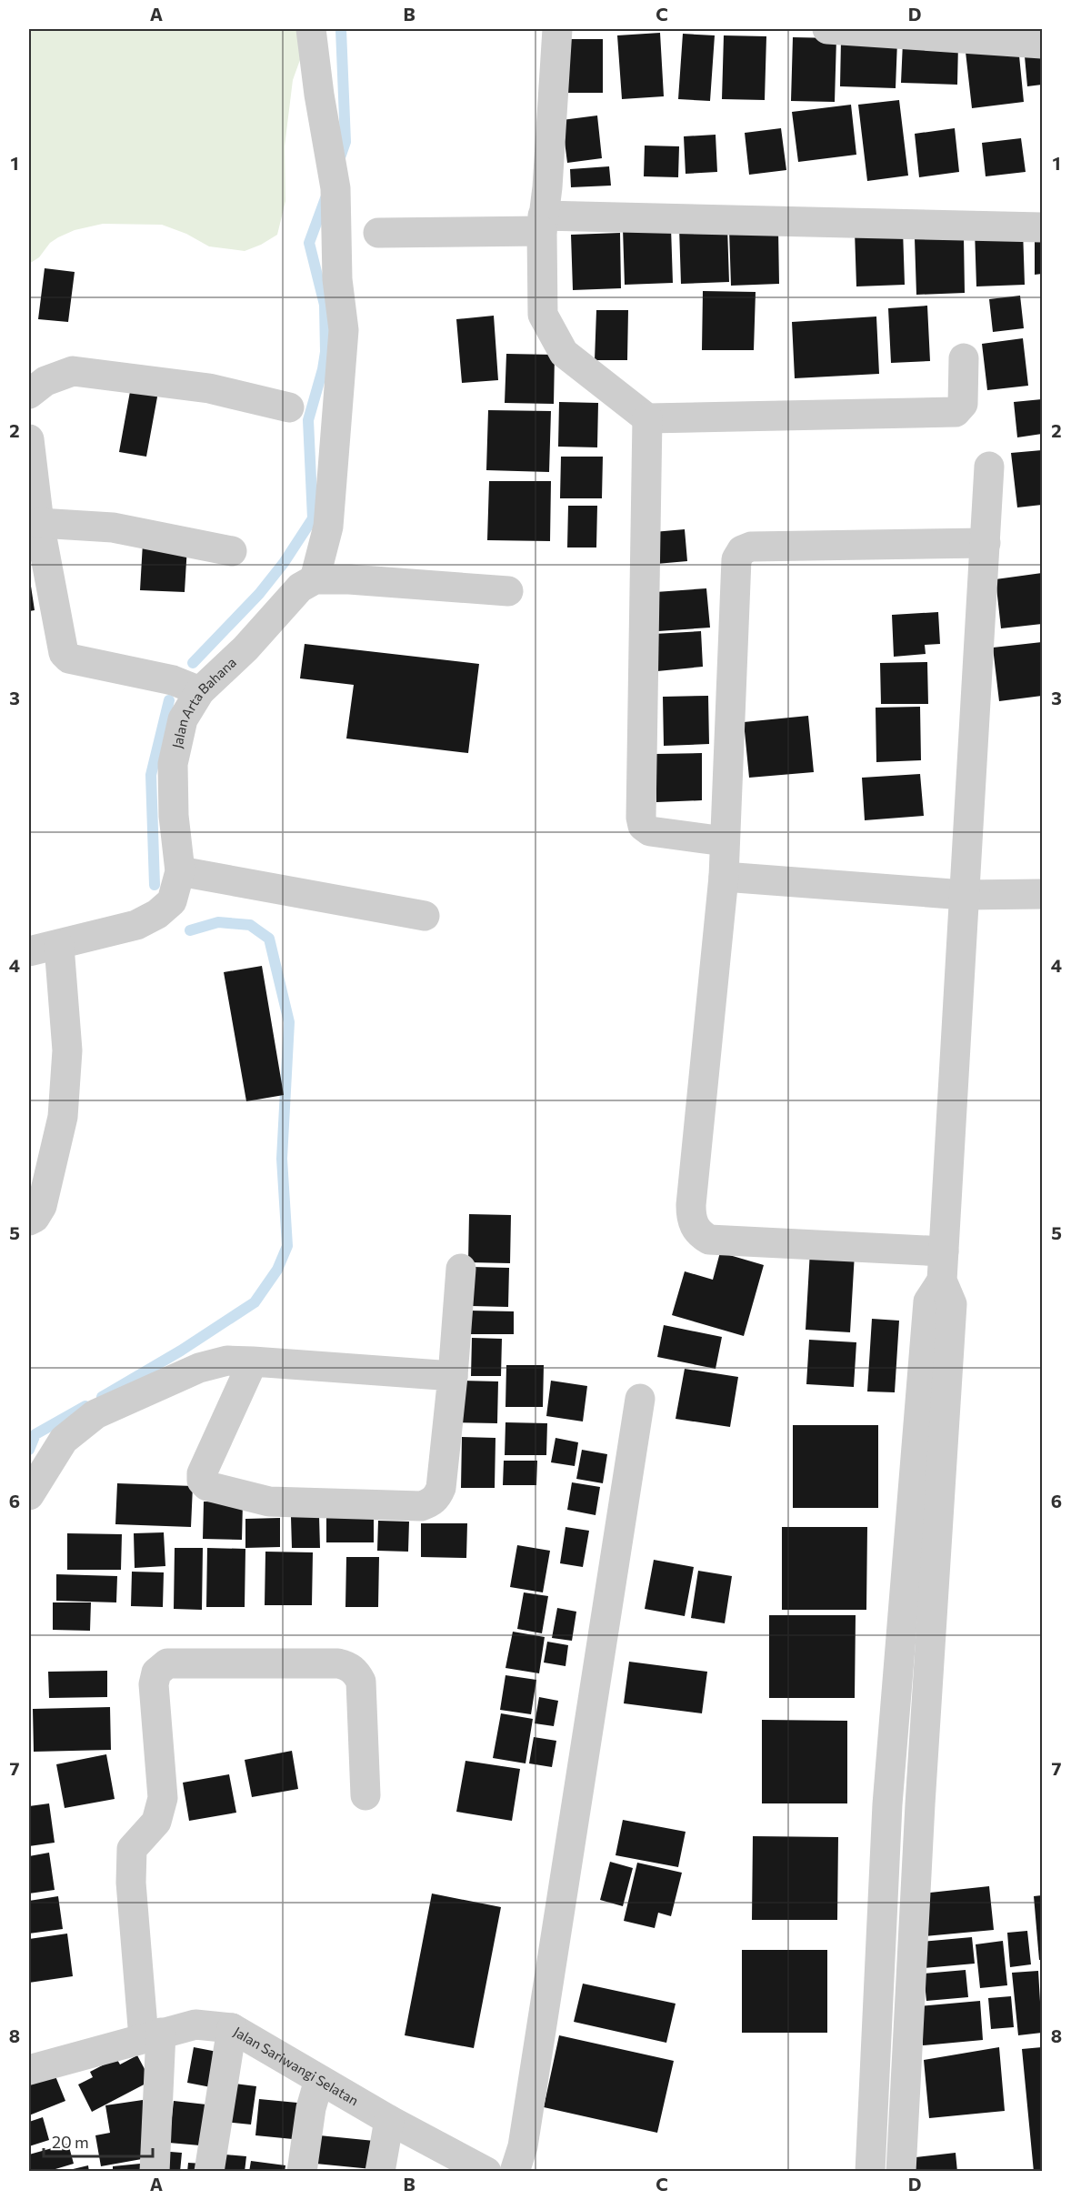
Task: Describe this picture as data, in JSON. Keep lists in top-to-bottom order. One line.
{"streets":{"street":["Jalan Arta Bahana","Jalan Sariwangi Selatan"]},"scale_bar":"20 m","grid":{"columns":["A","B","C","D"],"rows":["1","2","3","4","5","6","7","8"]}}
